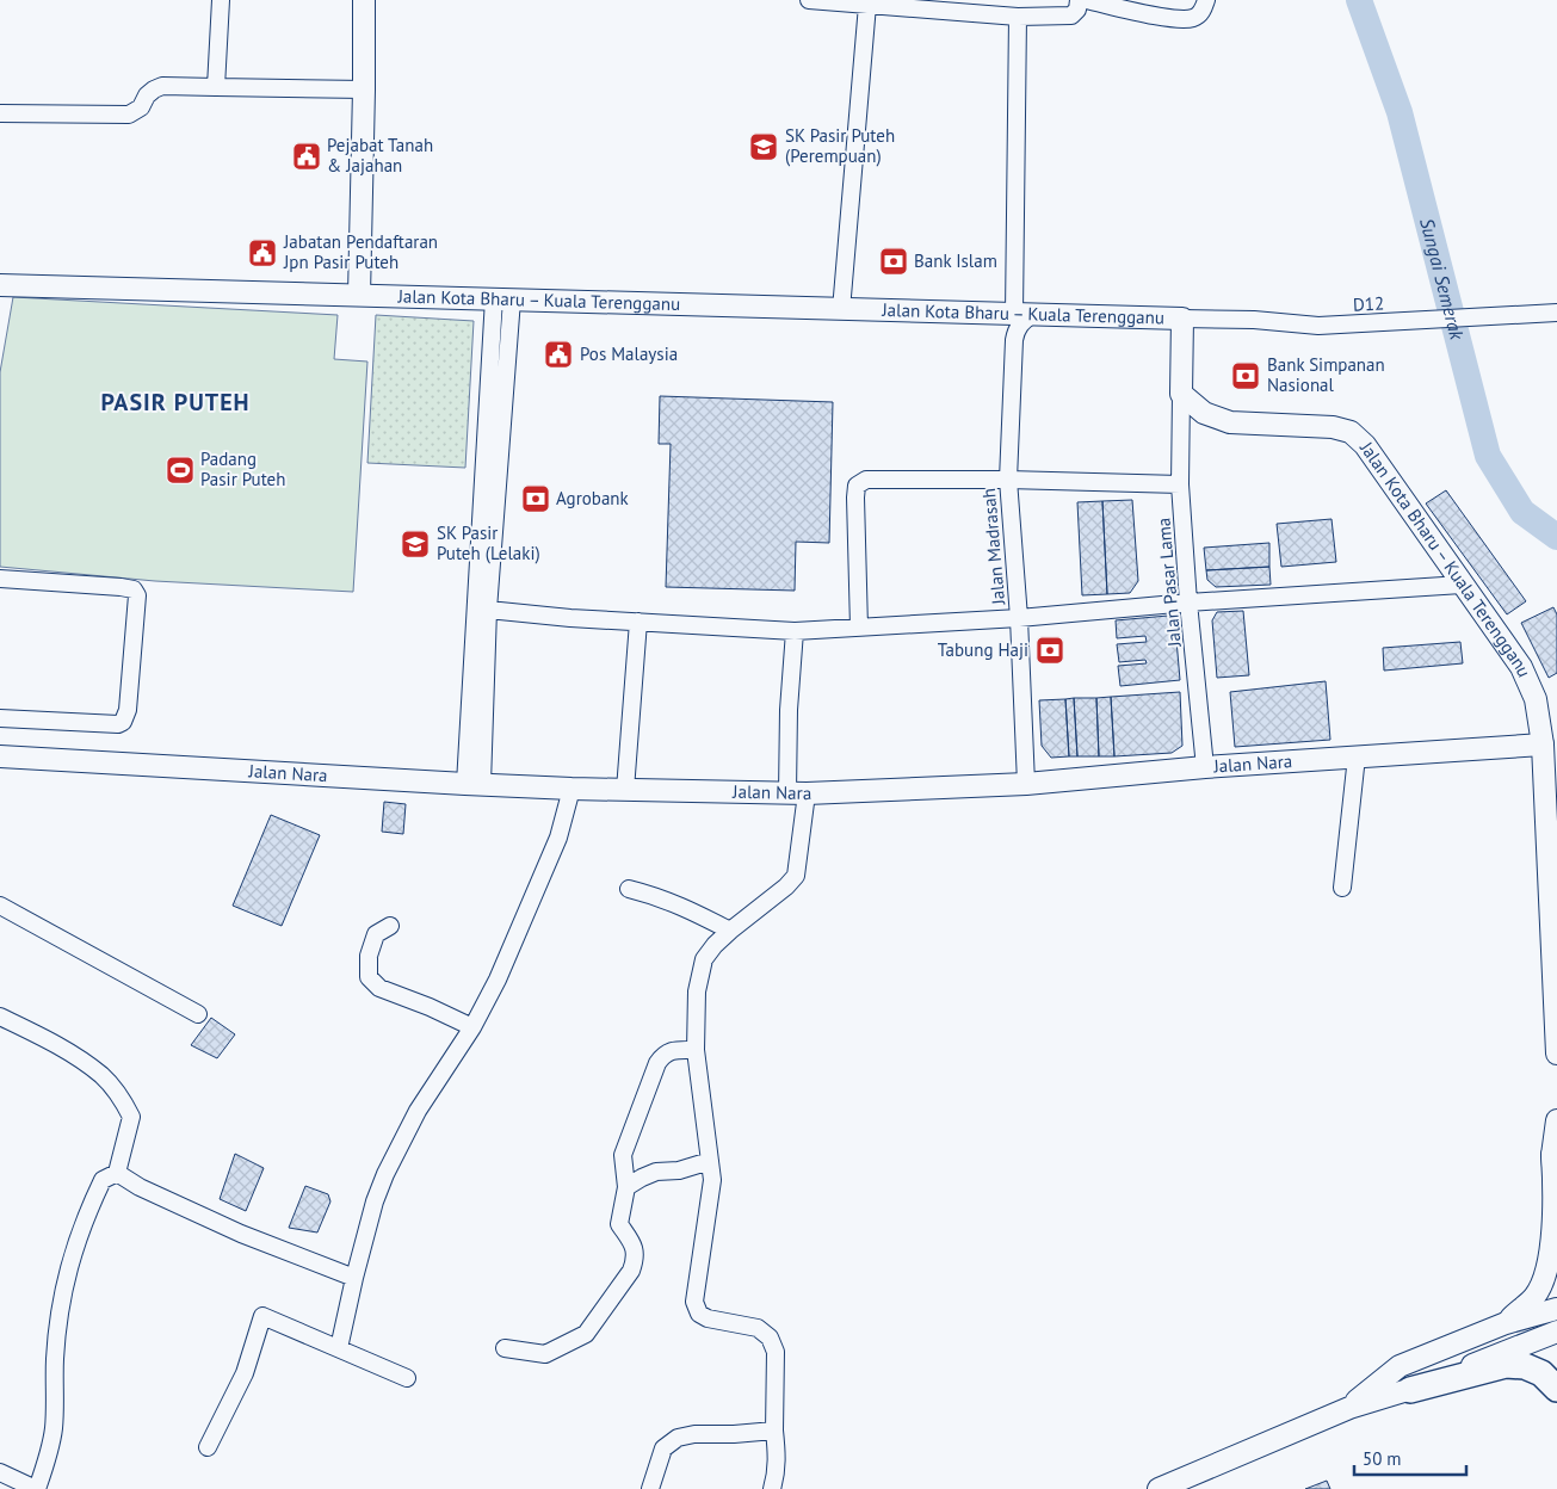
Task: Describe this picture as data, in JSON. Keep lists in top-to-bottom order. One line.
{"streets":{"main road":["Jalan Kota Bharu – Kuala Terengganu","Jalan Nara"],"street":["D12","Jalan Madrasah","Jalan Pasar Lama"]},"crossings":[["Jalan Kota Bharu – Kuala Terengganu","D12"],["Jalan Kota Bharu – Kuala Terengganu","Jalan Madrasah"],["Jalan Kota Bharu – Kuala Terengganu","Jalan Pasar Lama"],["Jalan Kota Bharu – Kuala Terengganu","Jalan Nara"],["Jalan Madrasah","Jalan Nara"],["Jalan Pasar Lama","Jalan Nara"]],"districts":["PASIR PUTEH"],"water":["Sungai Semerak"],"places":{"school or university":["SK Pasir Puteh (Perempuan)","SK Pasir Puteh (Lelaki)"],"public building":["Pejabat Tanah & Jajahan","Jabatan Pendaftaran Jpn Pasir Puteh","Pos Malaysia"],"bank":["Bank Islam","Bank Simpanan Nasional","Agrobank","Tabung Haji"],"sports":["Padang Pasir Puteh"]},"scale_bar":"50 m"}
